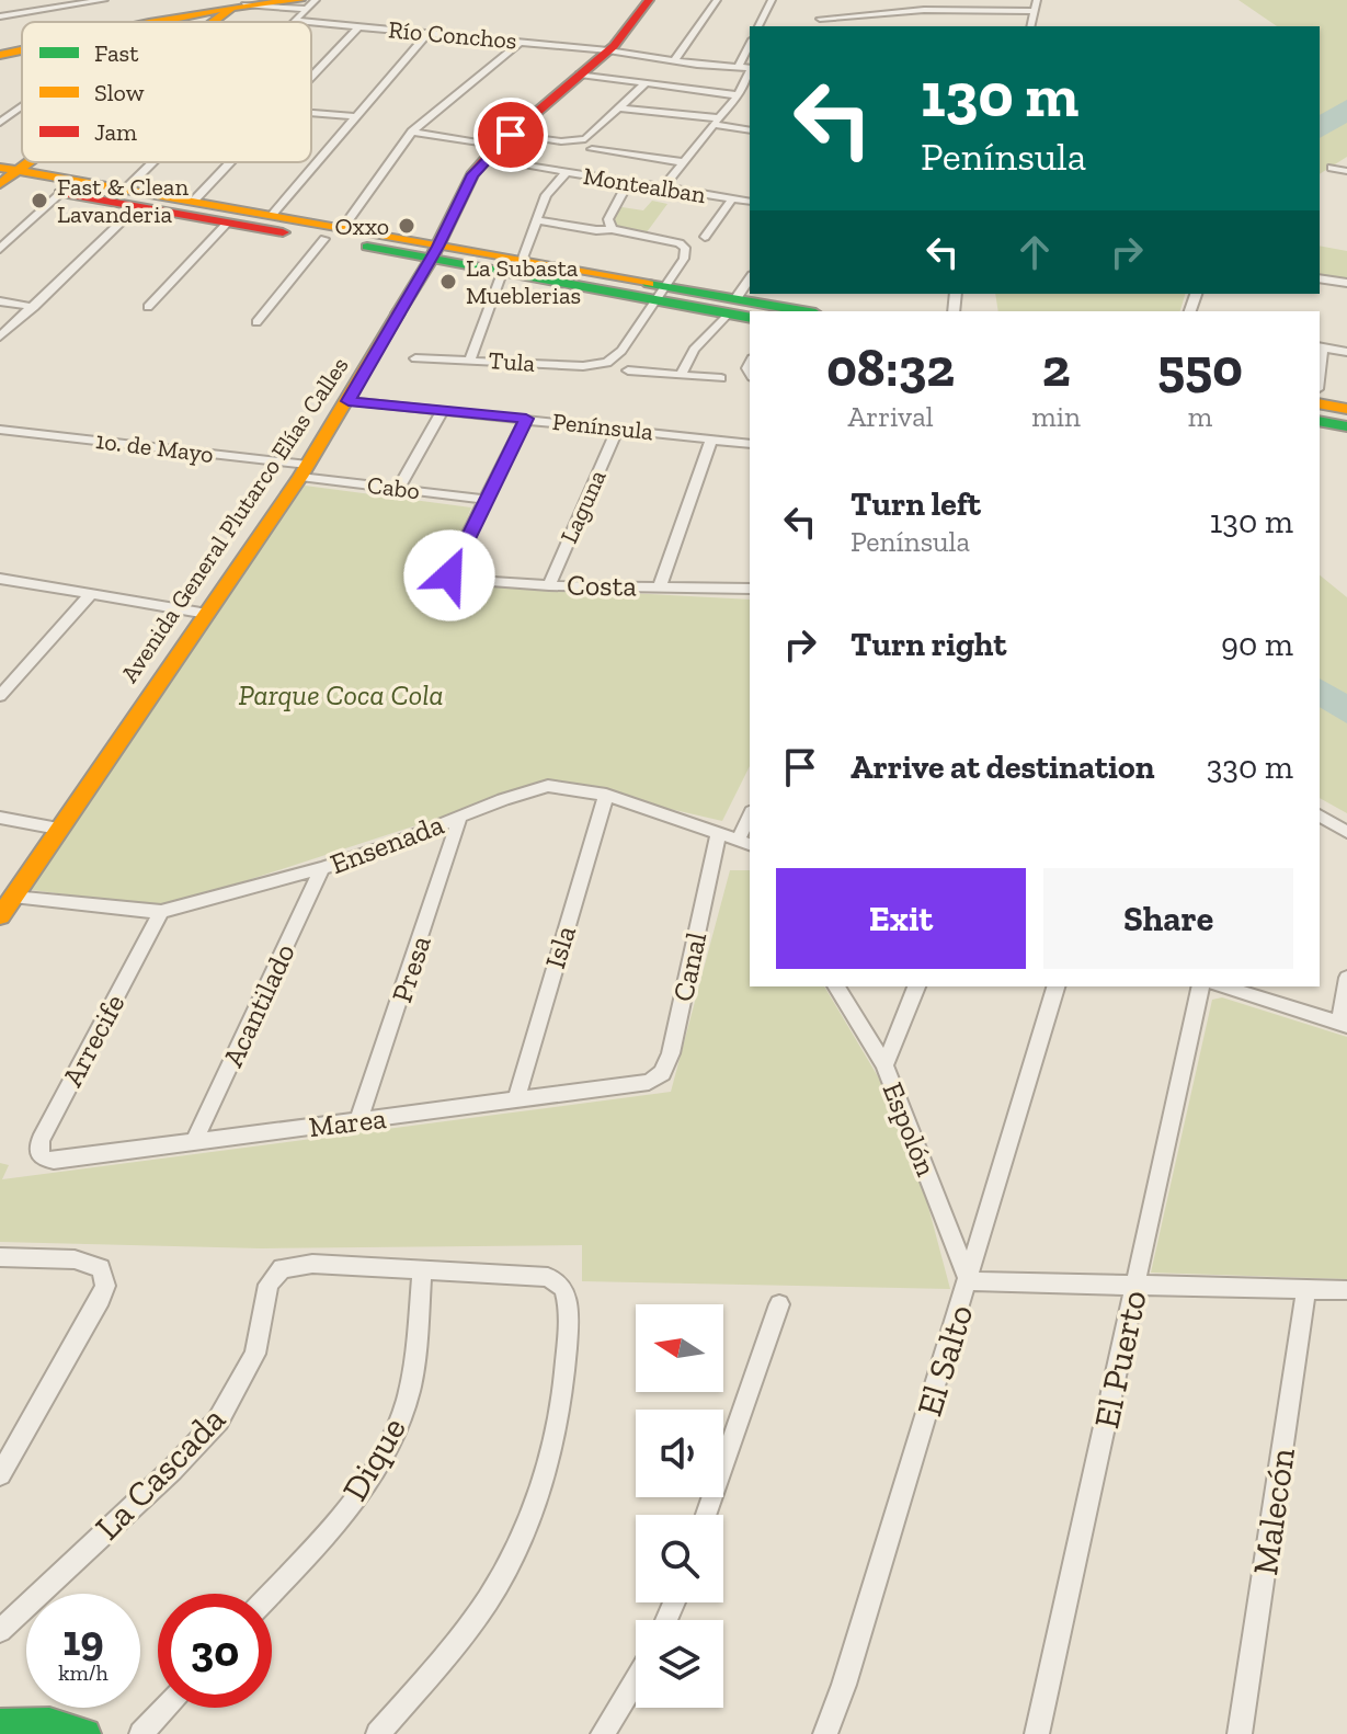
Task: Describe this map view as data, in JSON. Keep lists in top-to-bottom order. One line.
{"streets":{"main road":["Avenida General Plutarco Elías Calles"],"street":["Río Conchos","Montealban","Tula","Península","1o. de Mayo","Cabo","Laguna","Costa","Ensenada","Isla","Canal","Presa","Acantilado","Arrecife","Marea","Espolón","El Puerto","El Salto","Dique","La Cascada","Malecón"]},"crossings":[["Río Conchos","Avenida General Plutarco Elías Calles"],["Montealban","Avenida General Plutarco Elías Calles"],["Península","Laguna"],["Península","Avenida General Plutarco Elías Calles"],["1o. de Mayo","Cabo"],["1o. de Mayo","Avenida General Plutarco Elías Calles"],["Cabo","Avenida General Plutarco Elías Calles"],["Cabo","Costa"],["Laguna","Costa"],["Avenida General Plutarco Elías Calles","Ensenada"],["Ensenada","Isla"],["Ensenada","Canal"],["Ensenada","Presa"],["Ensenada","Acantilado"],["Ensenada","Arrecife"],["Isla","Marea"],["Canal","Marea"],["Presa","Marea"],["Acantilado","Marea"],["Arrecife","Marea"],["Espolón","El Salto"],["Dique","La Cascada"]],"parks":["Parque Coca Cola"],"places":["Fast & Clean Lavanderia","Oxxo","La Subasta Mueblerias"],"legend":["Fast","Slow","Jam"],"north":"left","page":{"turn":["130 m","Península"],"eta":["08:32","Arrival","2","min","550","m"],"list":[{"name":"Turn left","note":"Península","value":"130 m"},{"name":"Turn right","value":"90 m"},{"name":"Arrive at destination","value":"330 m"}],"buttons":["Exit","Share"],"speed":"19 km/h","limit":"30"}}
